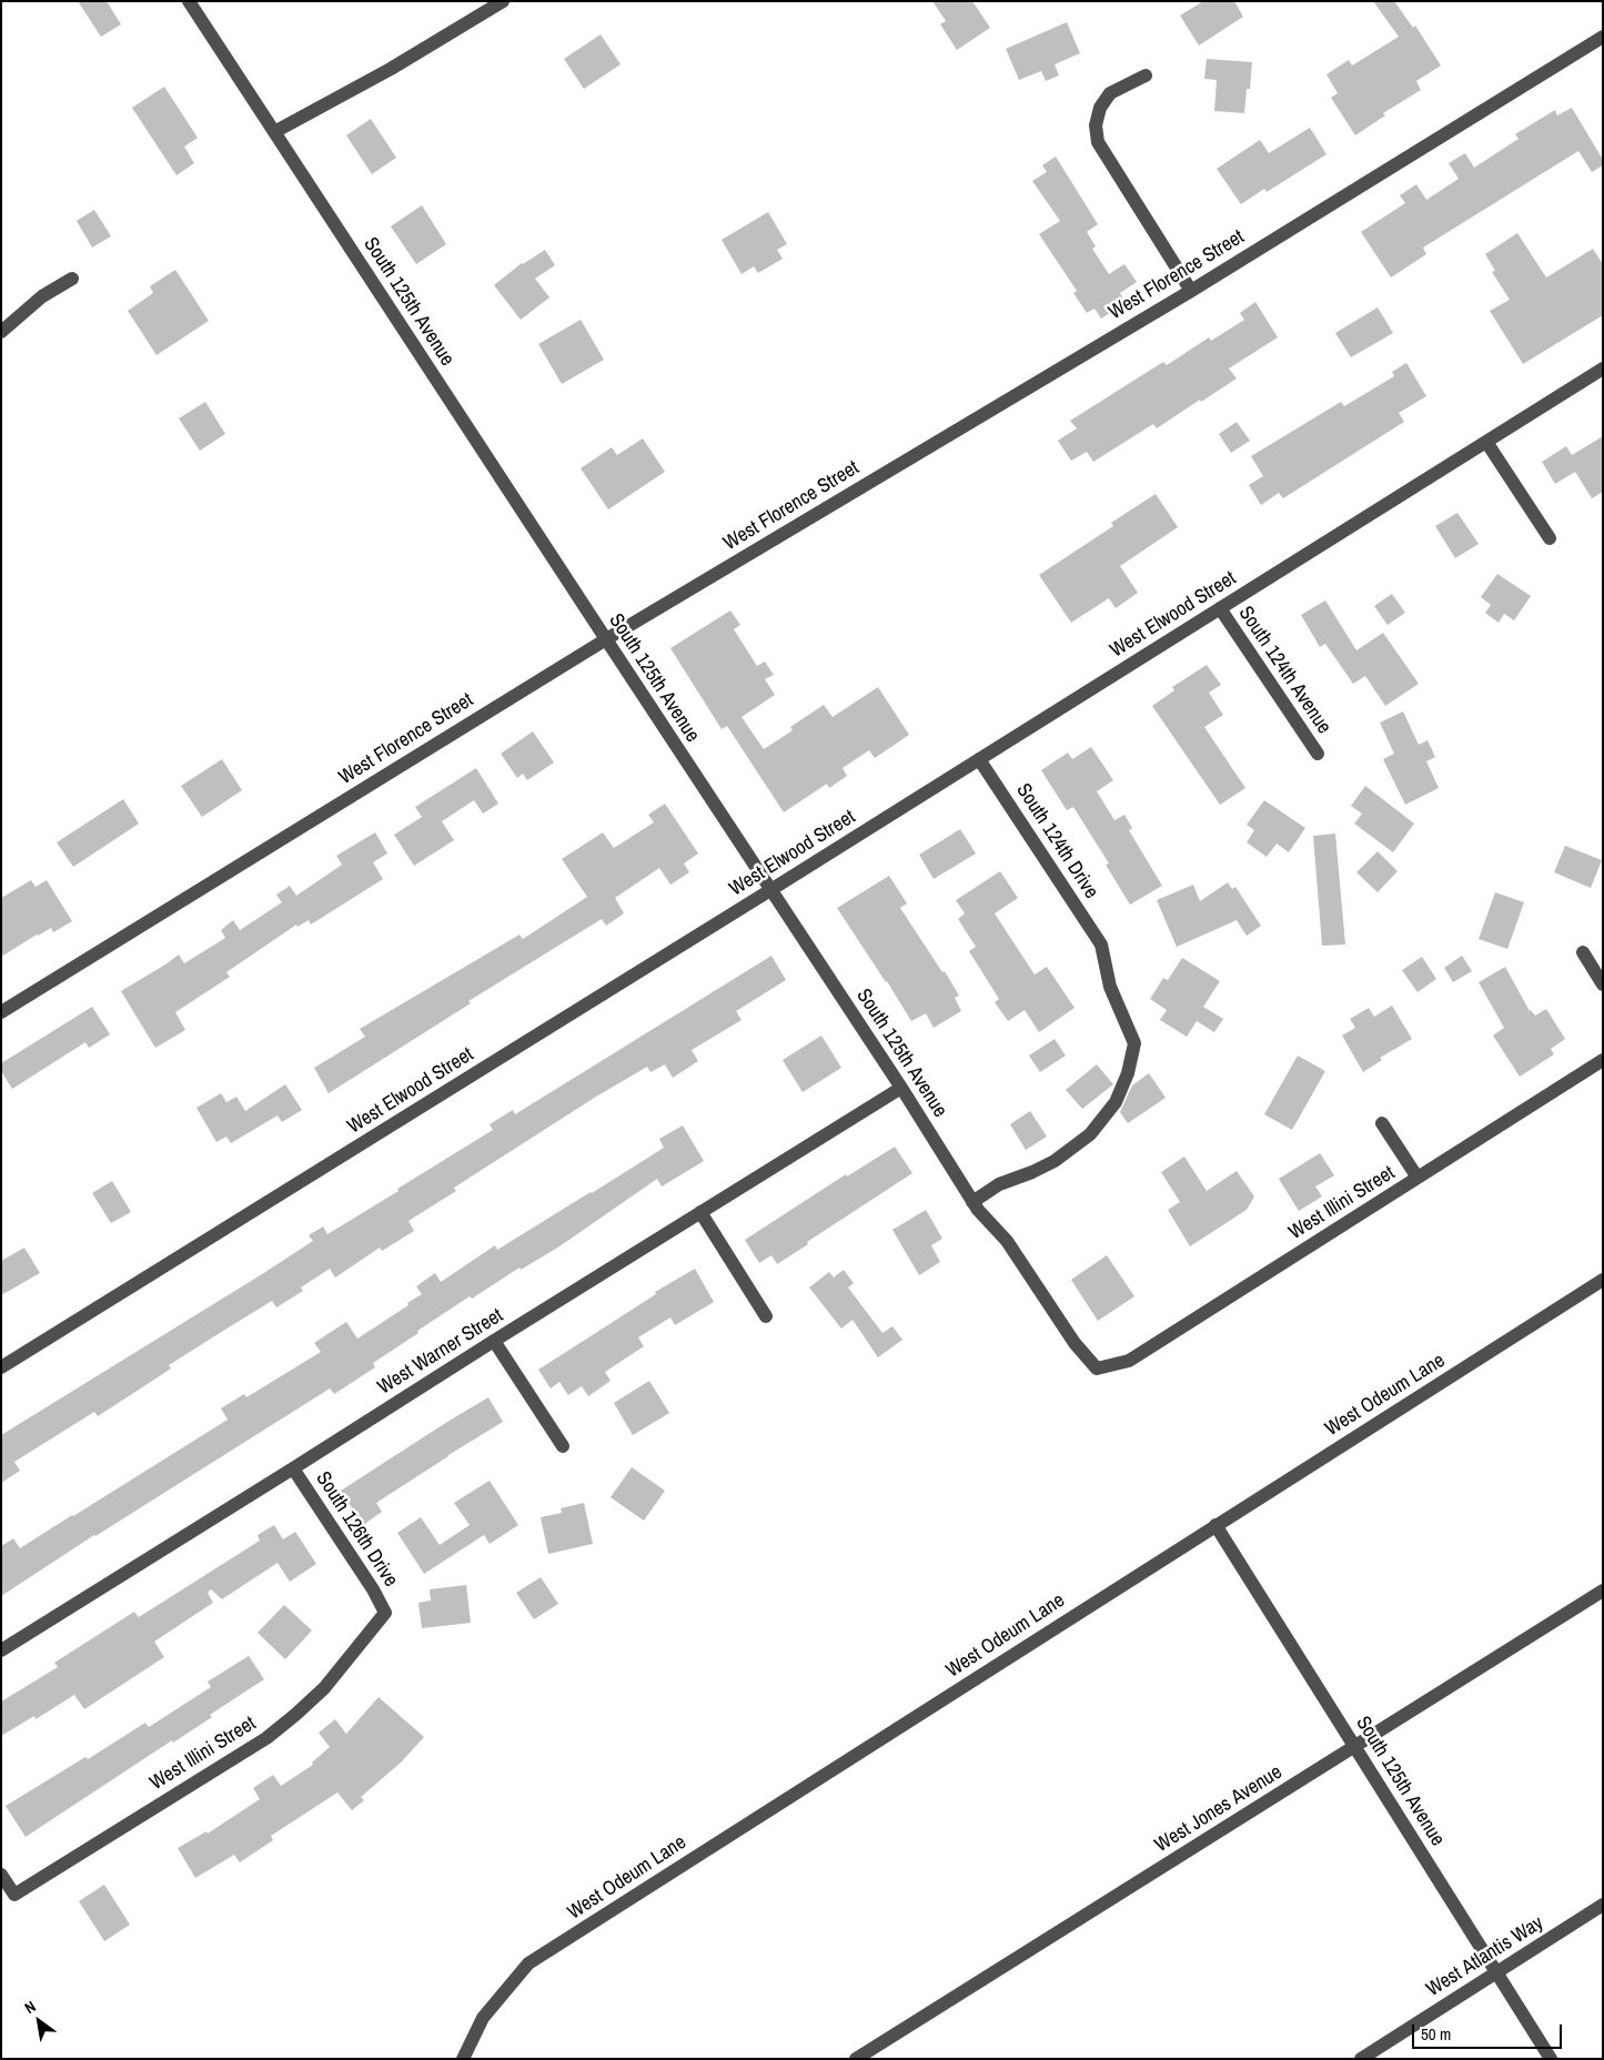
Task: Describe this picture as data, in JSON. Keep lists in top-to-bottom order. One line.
{"streets":{"street":["West Florence Street","South 125th Avenue","West Elwood Street","South 124th Avenue","South 124th Drive","West Illini Street","West Warner Street","West Odeum Lane","South 126th Drive","West Jones Avenue","West Atlantis Way"]},"crossings":[["West Florence Street","South 125th Avenue"],["South 125th Avenue","West Elwood Street"],["South 125th Avenue","South 124th Drive"],["South 125th Avenue","West Illini Street"],["South 125th Avenue","West Warner Street"],["South 125th Avenue","West Odeum Lane"],["South 125th Avenue","West Jones Avenue"],["South 125th Avenue","West Atlantis Way"],["West Elwood Street","South 124th Avenue"],["West Elwood Street","South 124th Drive"],["West Illini Street","South 126th Drive"],["West Warner Street","South 126th Drive"]],"scale_bar":"50 m","north":"top left"}
